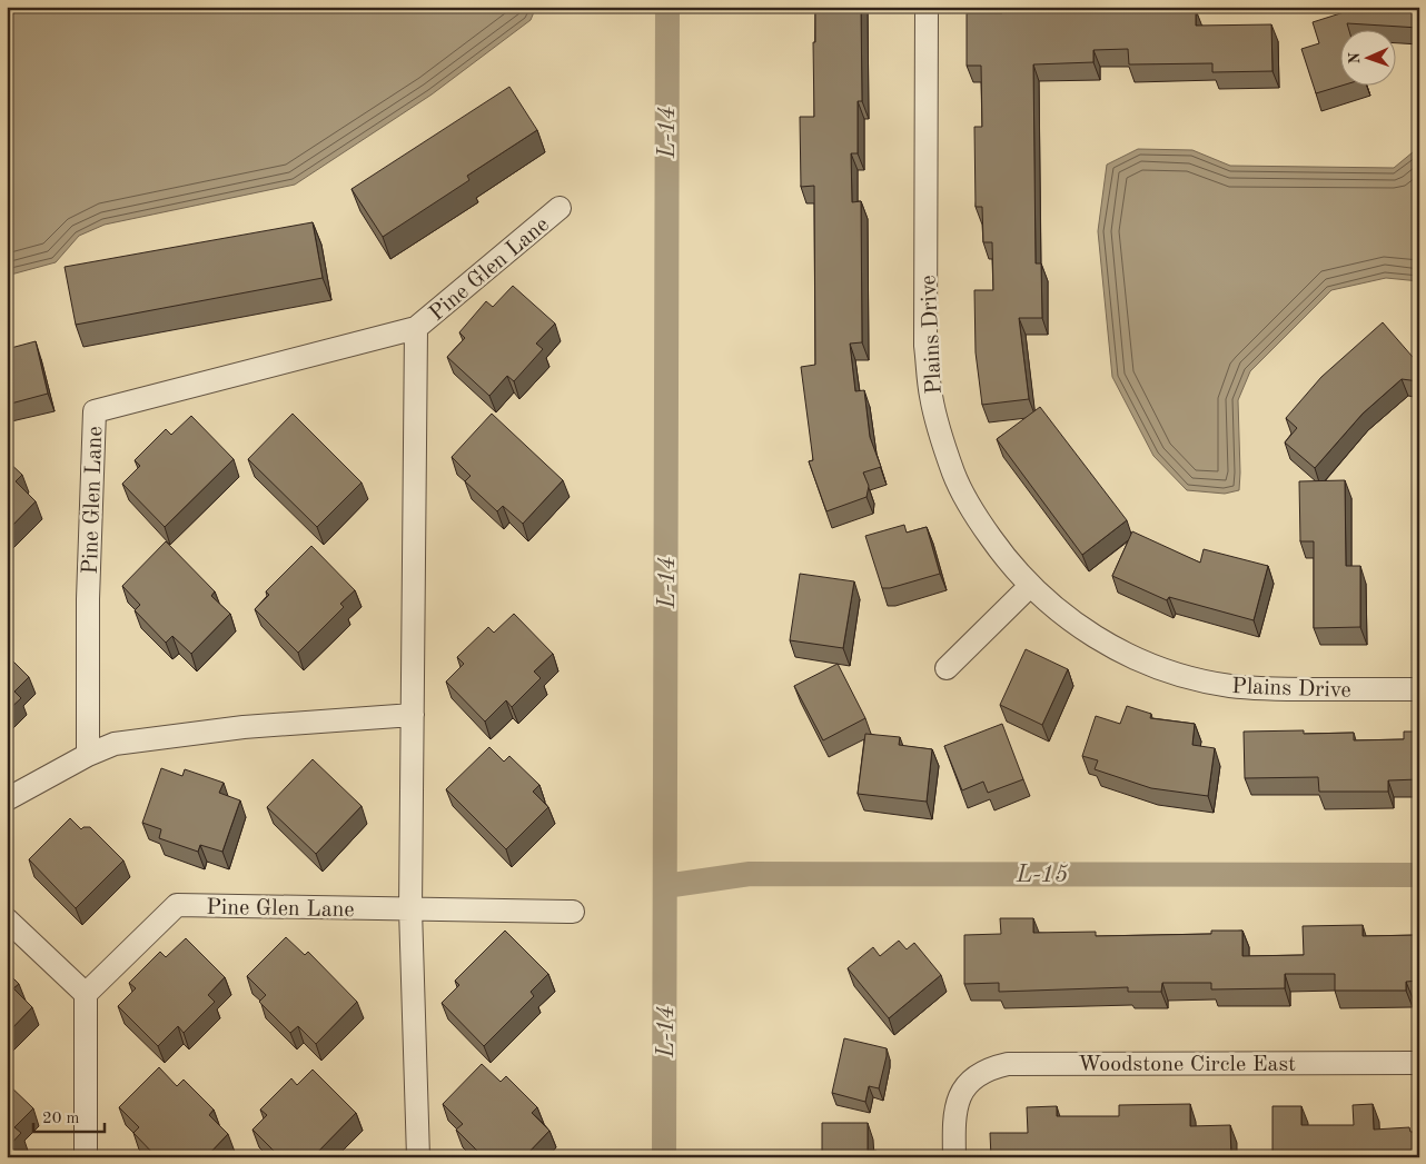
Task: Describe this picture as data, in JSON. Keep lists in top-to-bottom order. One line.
{"streets":{"street":["Pine Glen Lane","Plains Drive","Woodstone Circle East"]},"water":["L-14","L-15"],"scale_bar":"20 m","north":"left"}
